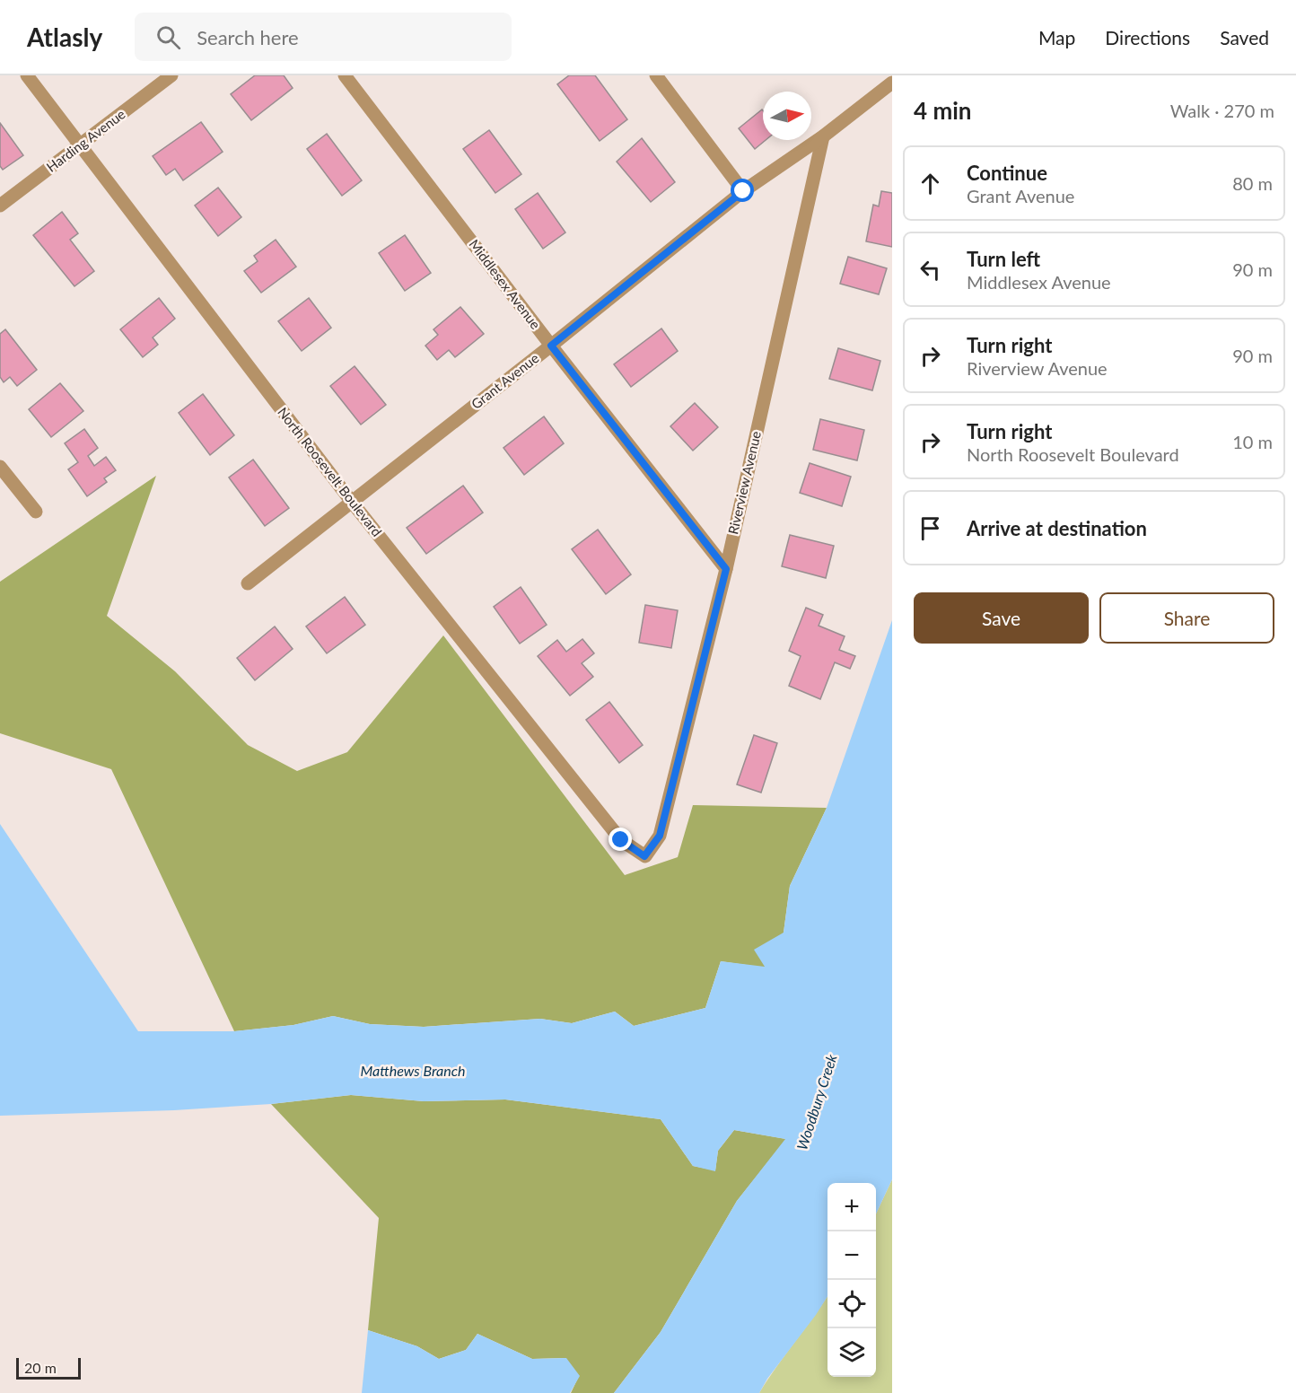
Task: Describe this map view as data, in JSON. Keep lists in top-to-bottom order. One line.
{"streets":{"street":["Harding Avenue","Middlesex Avenue","Grant Avenue","North Roosevelt Boulevard","Riverview Avenue"]},"crossings":[["Harding Avenue","North Roosevelt Boulevard"],["Middlesex Avenue","Grant Avenue"],["Middlesex Avenue","Riverview Avenue"],["Grant Avenue","North Roosevelt Boulevard"],["Grant Avenue","Riverview Avenue"],["North Roosevelt Boulevard","Riverview Avenue"]],"water":["Matthews Branch","Woodbury Creek"],"scale_bar":"20 m","north":"right","page":{"header":"Atlasly","search":"Search here","nav":["Map","Directions","Saved"],"heading":["4 min","Walk · 270 m"],"list":[["Continue","Grant Avenue","80 m"],["Turn left","Middlesex Avenue","90 m"],["Turn right","Riverview Avenue","90 m"],["Turn right","North Roosevelt Boulevard","10 m"],"Arrive at destination"],"buttons":["Save","Share"],"map_buttons":["+","−"],"scale":"20 m"}}
